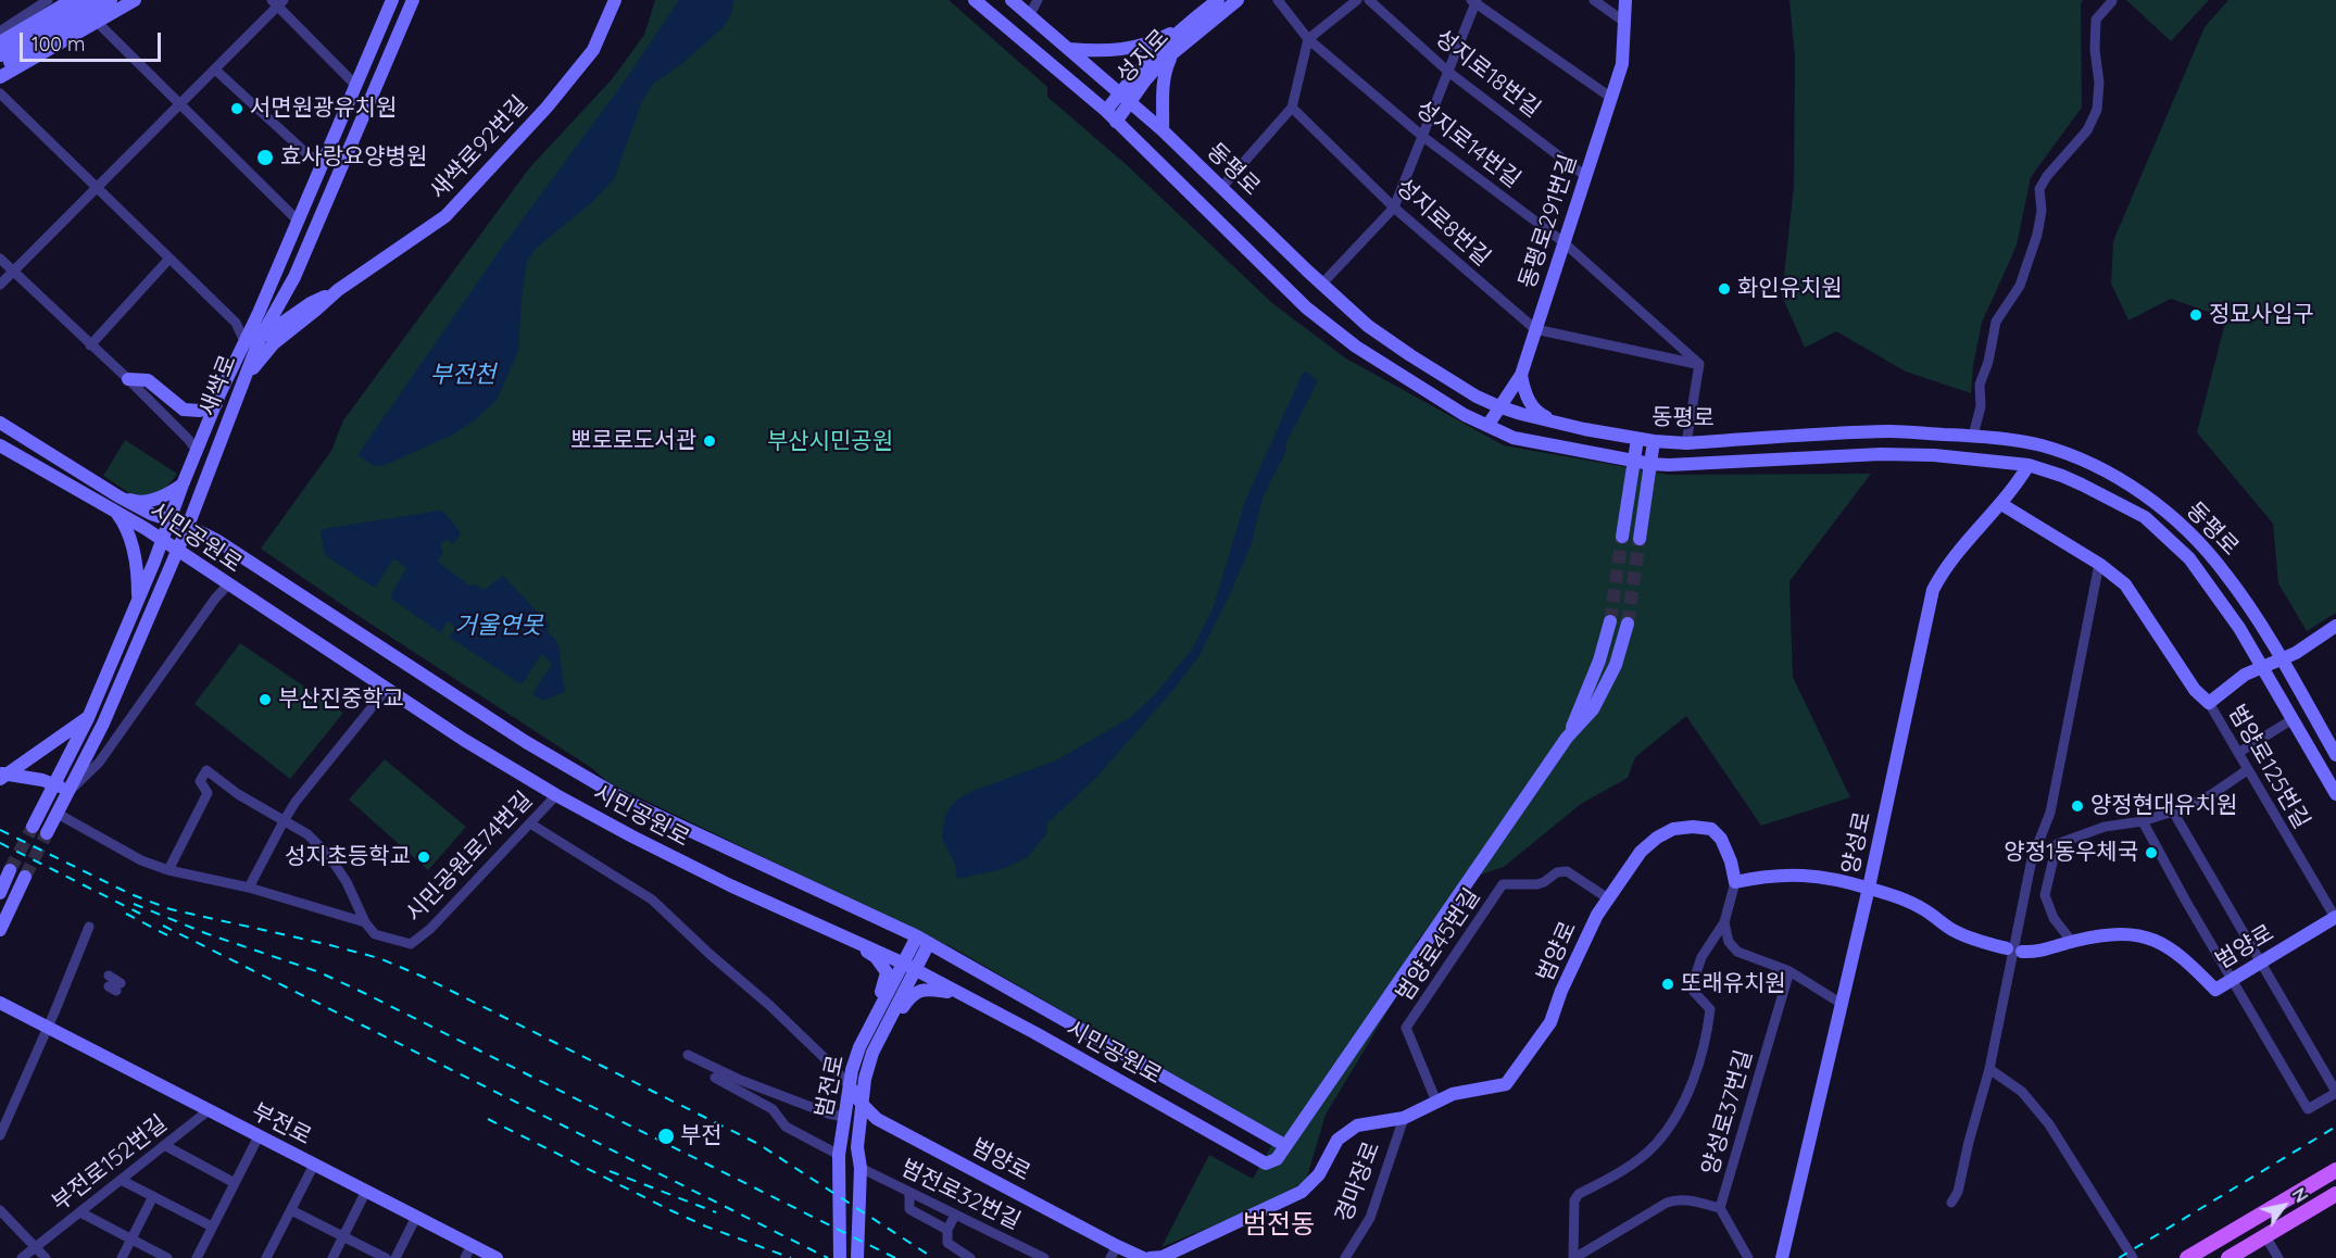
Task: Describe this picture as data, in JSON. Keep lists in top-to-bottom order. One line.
{"streets":{"main road":["성지로","새싹로92번길","동평로","동평로291번길","새싹로","시민공원로","양성로","범양로","범전로","부전로"],"street":["성지로18번길","성지로14번길","성지로8번길","범양로125번길","시민공원로74번길","범양로45번길","양성로37번길","부전로152번길","경마장로","범전로32번길"]},"crossings":[["성지로","동평로"],["성지로18번길","동평로291번길"],["성지로14번길","동평로291번길"],["성지로14번길","성지로8번길"],["새싹로92번길","새싹로"],["동평로","동평로291번길"],["동평로","양성로"],["동평로291번길","성지로8번길"],["새싹로","시민공원로"],["시민공원로","시민공원로74번길"],["시민공원로","범전로"],["범양로125번길","범양로"],["범양로45번길","범양로"],["범양로","범전로"],["범양로","경마장로"],["범전로","범전로32번길"],["부전로","부전로152번길"]],"districts":["범전동"],"water":["부전천","거울연못"],"parks":["부산시민공원"],"places":["서면원광유치원","효사랑요양병원","화인유치원","정묘사입구","뽀로로도서관","부산진중학교","양정현대유치원","양정1동우체국","성지초등학교","또래유치원","부전"],"scale_bar":"100 m","north":"top right"}
